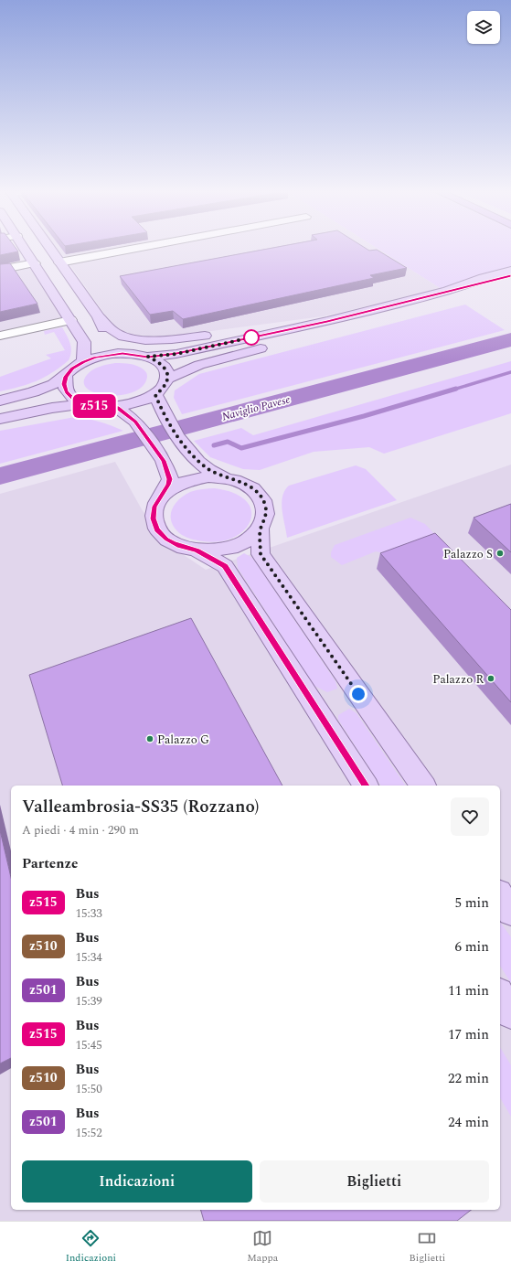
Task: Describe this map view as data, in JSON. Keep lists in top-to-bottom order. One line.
{"water":["Naviglio Pavese"],"places":["Palazzo S","Palazzo R","Palazzo G"],"lines":["bus line z515"],"page":{"on_map":"z515","heading":[["Valleambrosia-SS35 (Rozzano)","A piedi · 4 min · 290 m"],"Partenze"],"list":[{"mark":"z515","name":"Bus","note":"15:33","value":"5 min"},{"mark":"z510","name":"Bus","note":"15:34","value":"6 min"},{"mark":"z501","name":"Bus","note":"15:39","value":"11 min"},{"mark":"z515","name":"Bus","note":"15:45","value":"17 min"},{"mark":"z510","name":"Bus","note":"15:50","value":"22 min"},{"mark":"z501","name":"Bus","note":"15:52","value":"24 min"}],"buttons":["Indicazioni","Biglietti"],"tabs":["Indicazioni","Mappa","Biglietti"]}}
